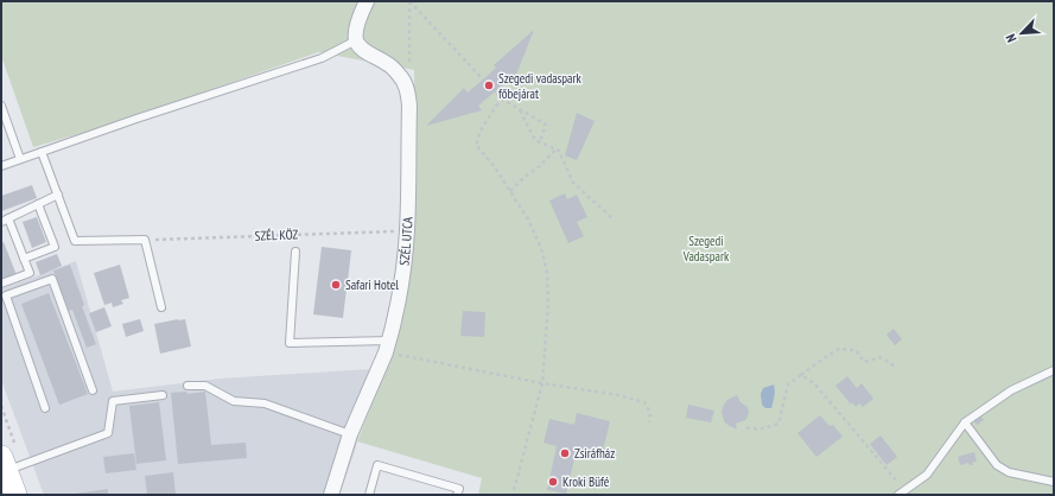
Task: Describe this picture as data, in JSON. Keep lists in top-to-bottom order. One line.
{"streets":{"street":["SZÉL UTCA"],"path":["SZÉL KÖZ"]},"crossings":[["SZÉL KÖZ","SZÉL UTCA"]],"parks":["Szegedi Vadaspark"],"places":["Szegedi vadaspark főbejárat","Safari Hotel","Zsiráfház","Kroki Büfé"],"north":"bottom left"}
